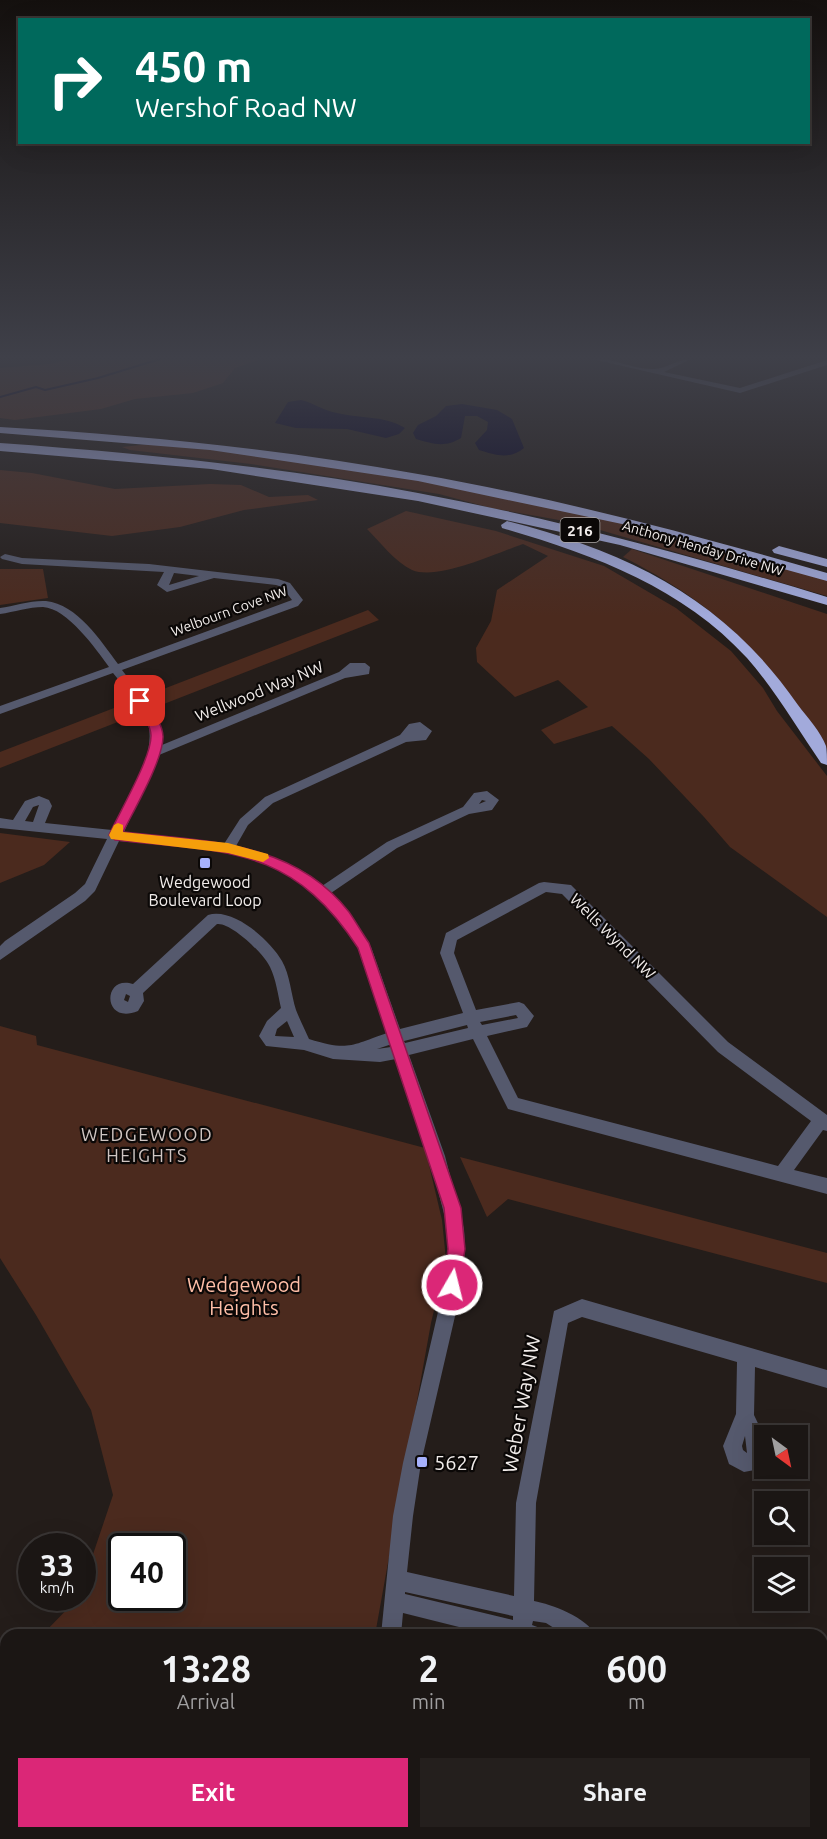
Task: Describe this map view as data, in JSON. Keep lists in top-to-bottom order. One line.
{"streets":{"highway":["216","Anthony Henday Drive NW"],"street":["Welbourn Cove NW","Wellwood Way NW","Wells Wynd NW","Weber Way NW"]},"districts":["WEDGEWOOD HEIGHTS"],"parks":["Wedgewood Heights"],"places":{"transit":["Wedgewood Boulevard Loop","5627"]},"north":"bottom right","page":{"turn":["450 m","Wershof Road NW"],"speed":"33 km/h","limit":"40","eta":["13:28","Arrival","2","min","600","m"],"buttons":["Exit","Share"]}}
